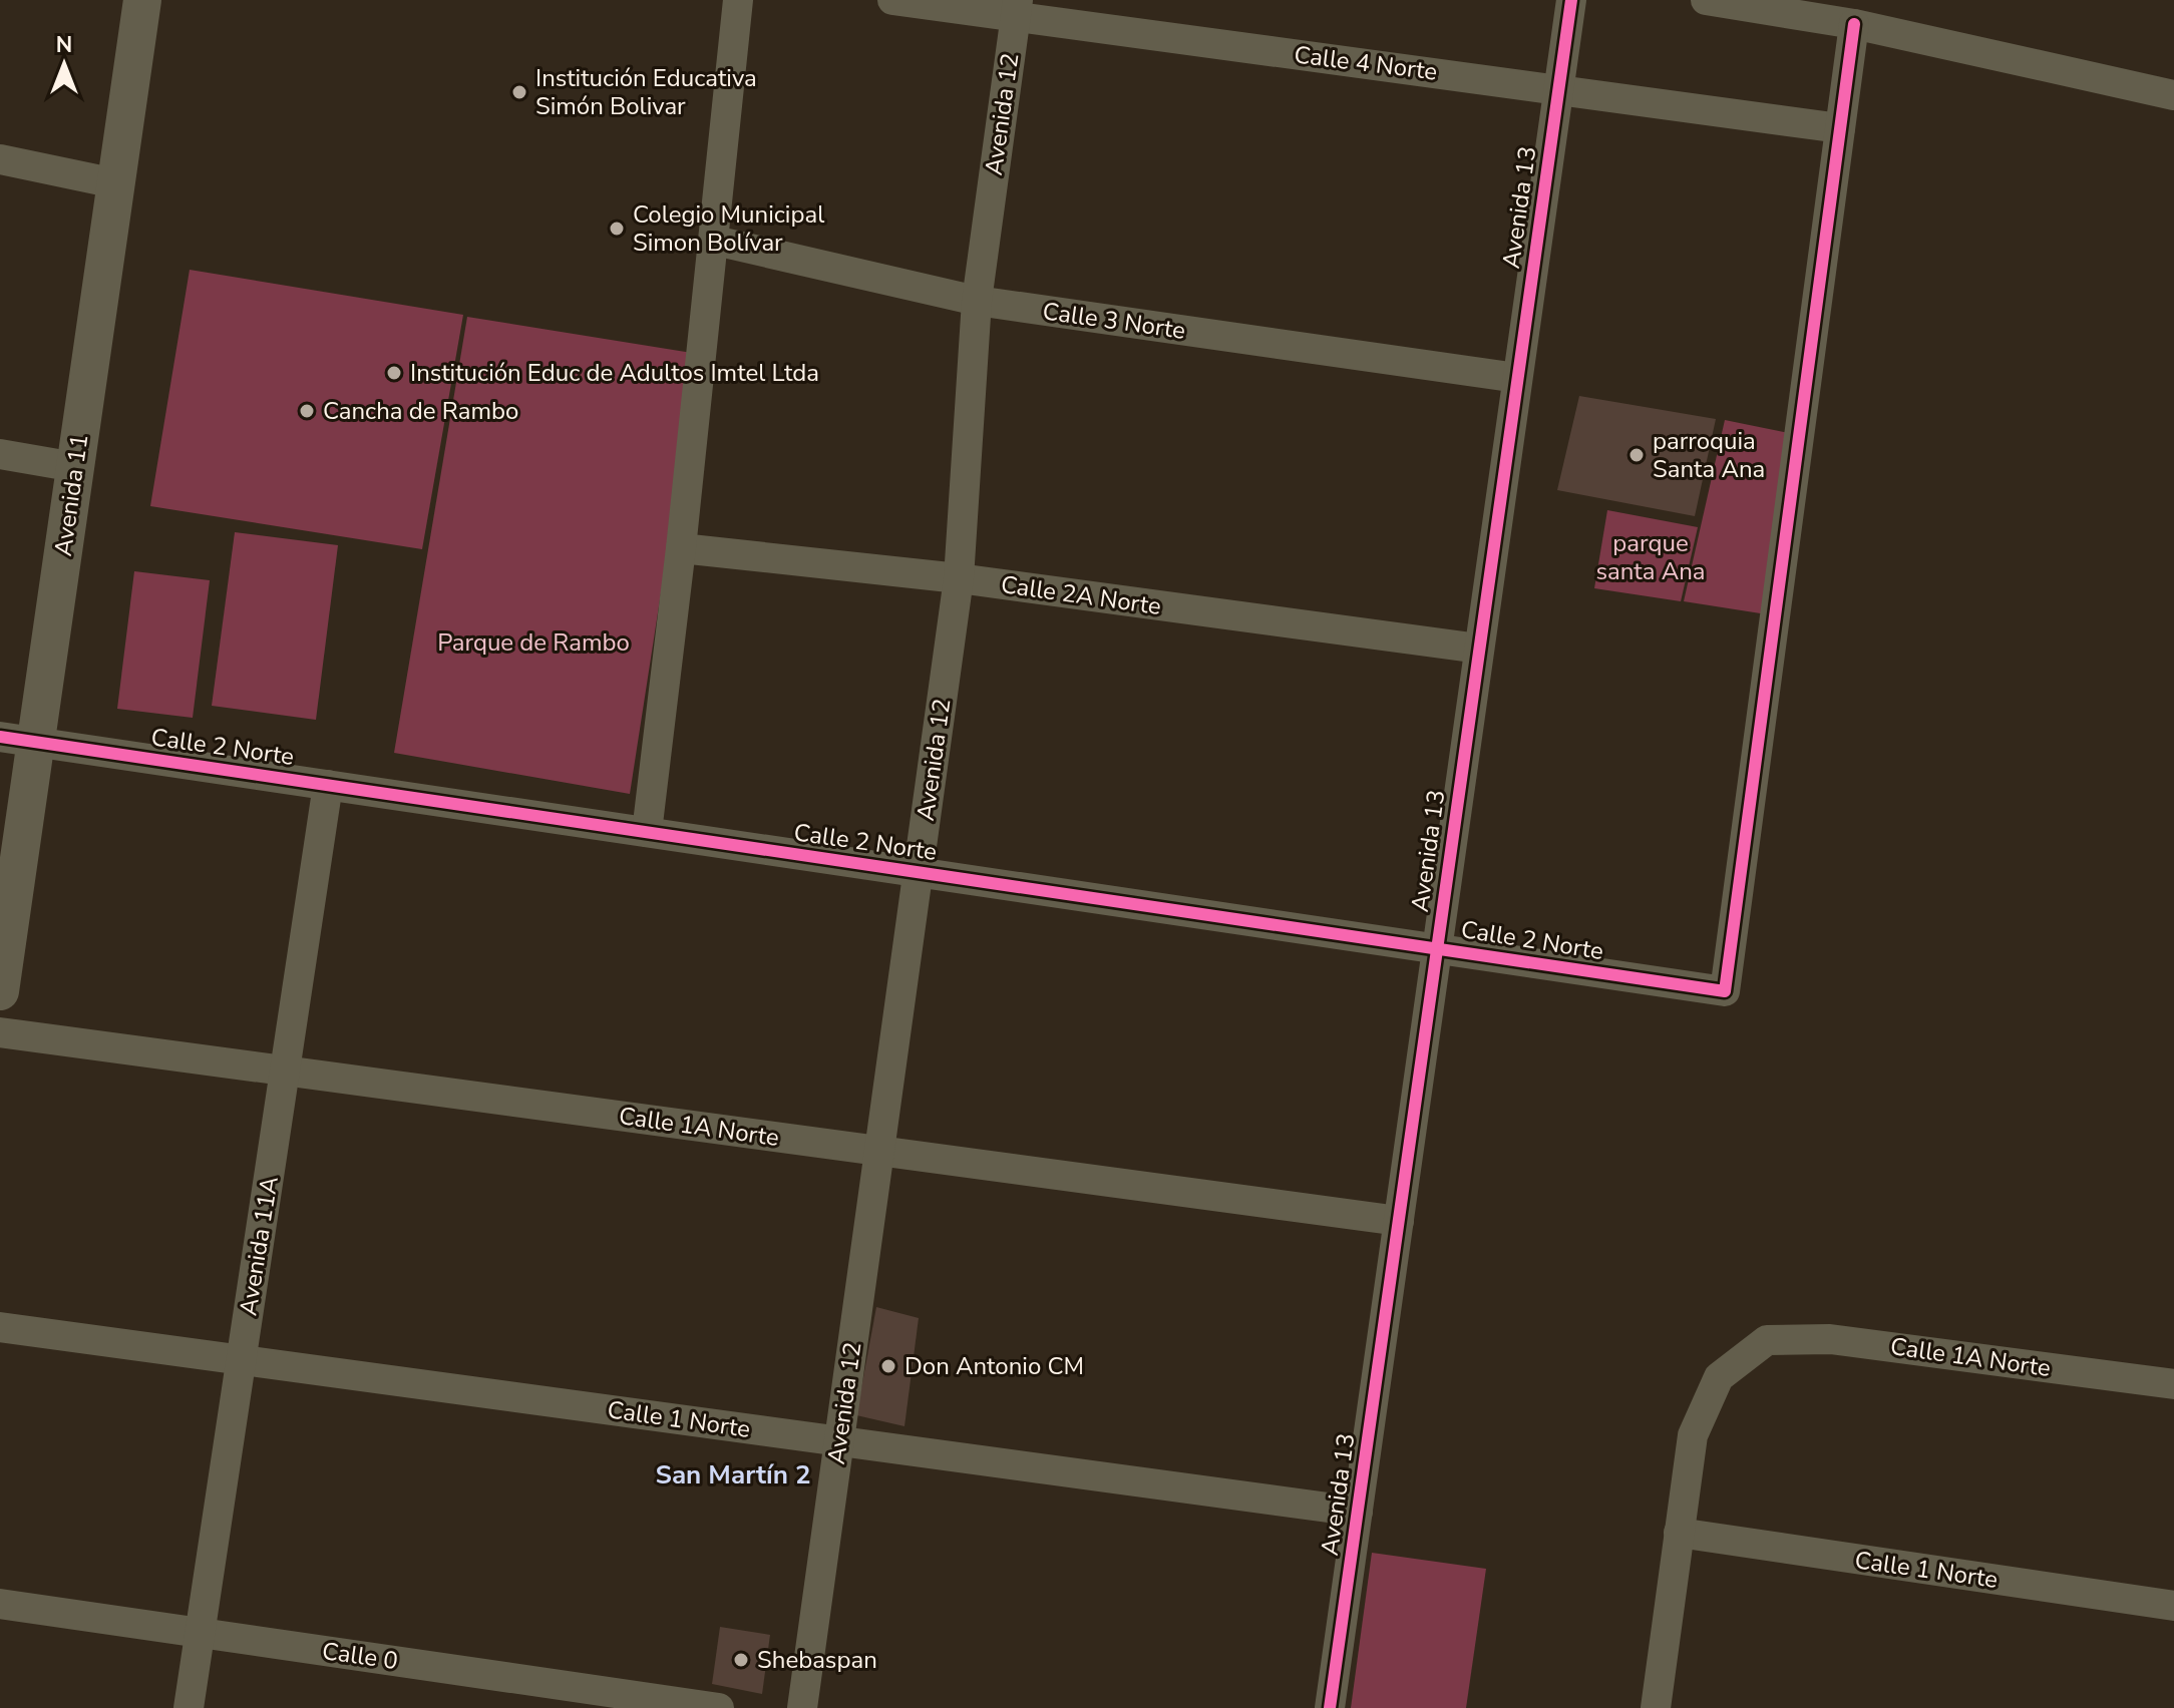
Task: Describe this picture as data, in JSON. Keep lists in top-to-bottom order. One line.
{"streets":{"street":["Calle 4 Norte","Avenida 12","Avenida 13","Calle 3 Norte","Avenida 11","Calle 2A Norte","Calle 2 Norte","Calle 1A Norte","Avenida 11A","Calle 1 Norte","Calle 0"]},"crossings":[["Calle 4 Norte","Avenida 12"],["Calle 4 Norte","Avenida 13"],["Calle 4 Norte","Calle 2 Norte"],["Avenida 12","Calle 3 Norte"],["Avenida 12","Calle 2A Norte"],["Avenida 12","Calle 2 Norte"],["Avenida 12","Calle 1A Norte"],["Avenida 12","Calle 1 Norte"],["Avenida 13","Calle 3 Norte"],["Avenida 13","Calle 2A Norte"],["Avenida 13","Calle 2 Norte"],["Avenida 13","Calle 1A Norte"],["Avenida 13","Calle 1 Norte"],["Avenida 11","Calle 2 Norte"],["Calle 2 Norte","Avenida 11A"],["Calle 1A Norte","Avenida 11A"],["Calle 1A Norte","Calle 1 Norte"],["Avenida 11A","Calle 1 Norte"],["Avenida 11A","Calle 0"]],"districts":["San Martín 2"],"parks":["parque santa Ana","Parque de Rambo"],"places":["Institución Educativa Simón Bolivar","Colegio Municipal Simon Bolívar","Institución Educ de Adultos Imtel Ltda","Cancha de Rambo","parroquia Santa Ana","Don Antonio CM","Shebaspan"],"north":"top"}
